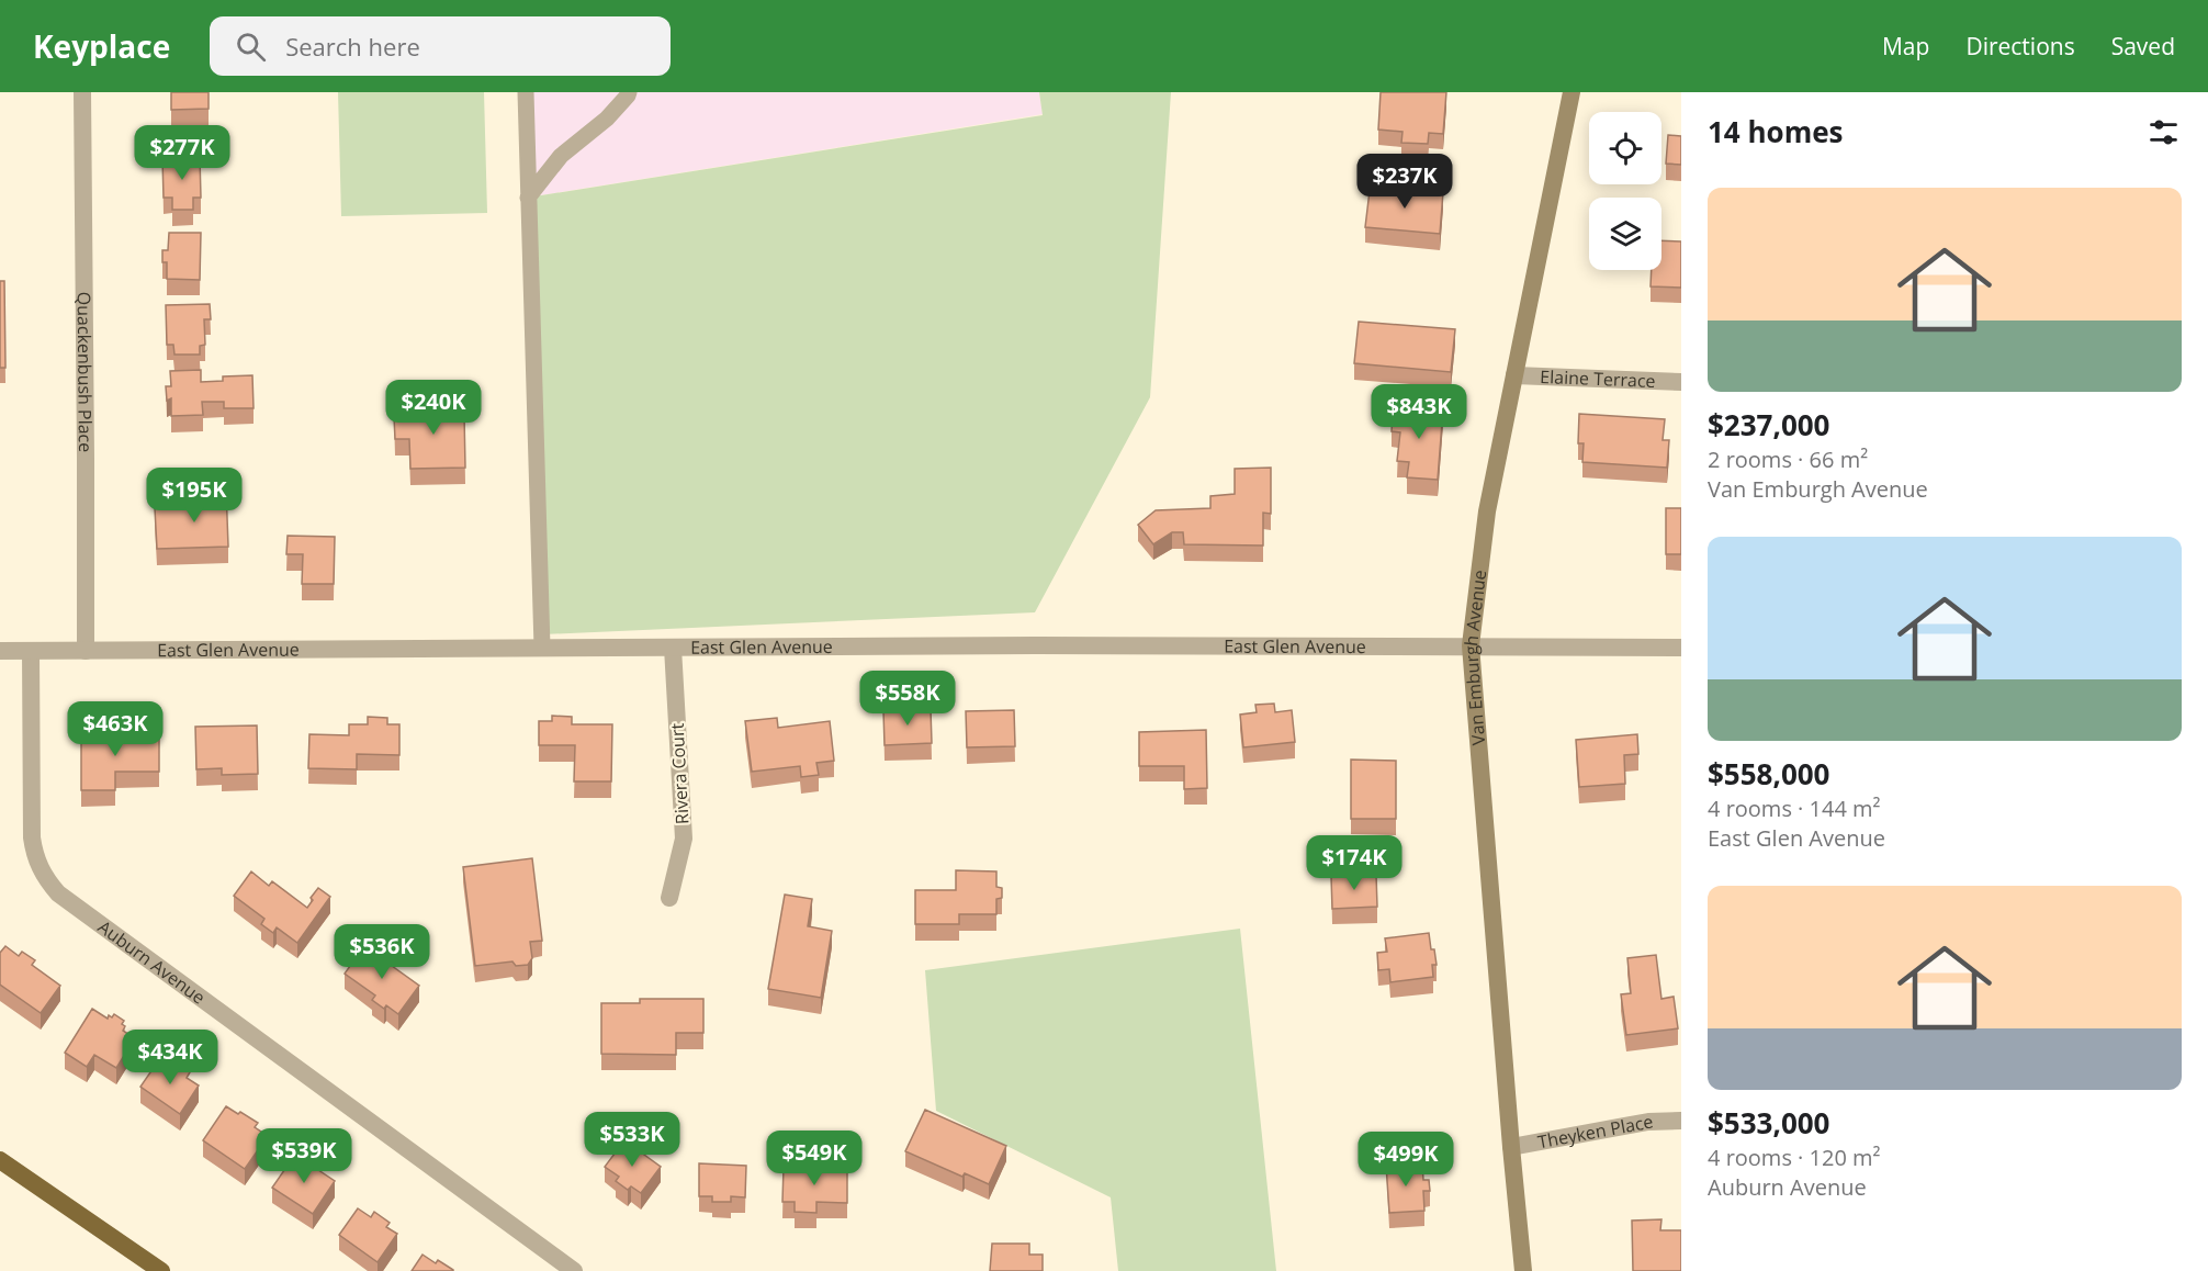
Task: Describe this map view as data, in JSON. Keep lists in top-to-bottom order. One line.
{"streets":{"main road":["Van Emburgh Avenue"],"street":["Quackenbush Place","Elaine Terrace","East Glen Avenue","Rivera Court","Auburn Avenue","Theyken Place"]},"crossings":[["Quackenbush Place","East Glen Avenue"],["Elaine Terrace","Van Emburgh Avenue"],["East Glen Avenue","Van Emburgh Avenue"],["East Glen Avenue","Rivera Court"],["East Glen Avenue","Auburn Avenue"],["Van Emburgh Avenue","Theyken Place"]],"page":{"header":"Keyplace","search":"Search here","nav":["Map","Directions","Saved"],"heading":"14 homes","price":["$277K","$237K","$240K","$843K","$195K","$558K","$463K","$174K","$536K","$434K","$533K","$539K","$549K","$499K"],"list":[{"name":"$237,000","note":"2 rooms · 66 m² · Van Emburgh Avenue"},{"name":"$558,000","note":"4 rooms · 144 m² · East Glen Avenue"},{"name":"$533,000","note":"4 rooms · 120 m² · Auburn Avenue"}]}}
